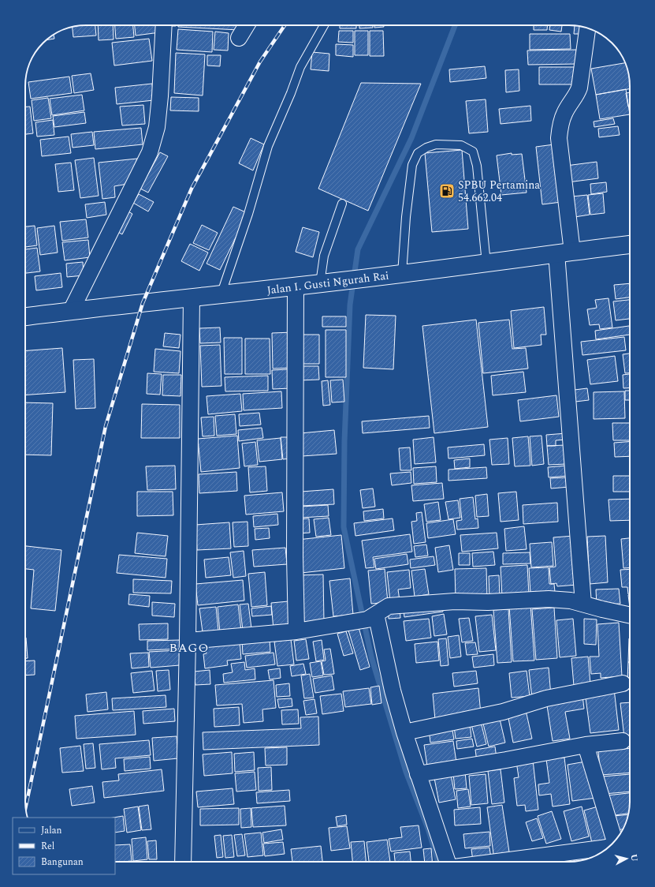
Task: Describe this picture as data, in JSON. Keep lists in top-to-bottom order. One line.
{"streets":{"highway":["Jalan I. Gusti Ngurah Rai"]},"districts":["BAGO"],"places":{"fuel station":["SPBU Pertamina 54.662.04"]},"legend":["Jalan","Rel","Bangunan"],"north":"right"}
